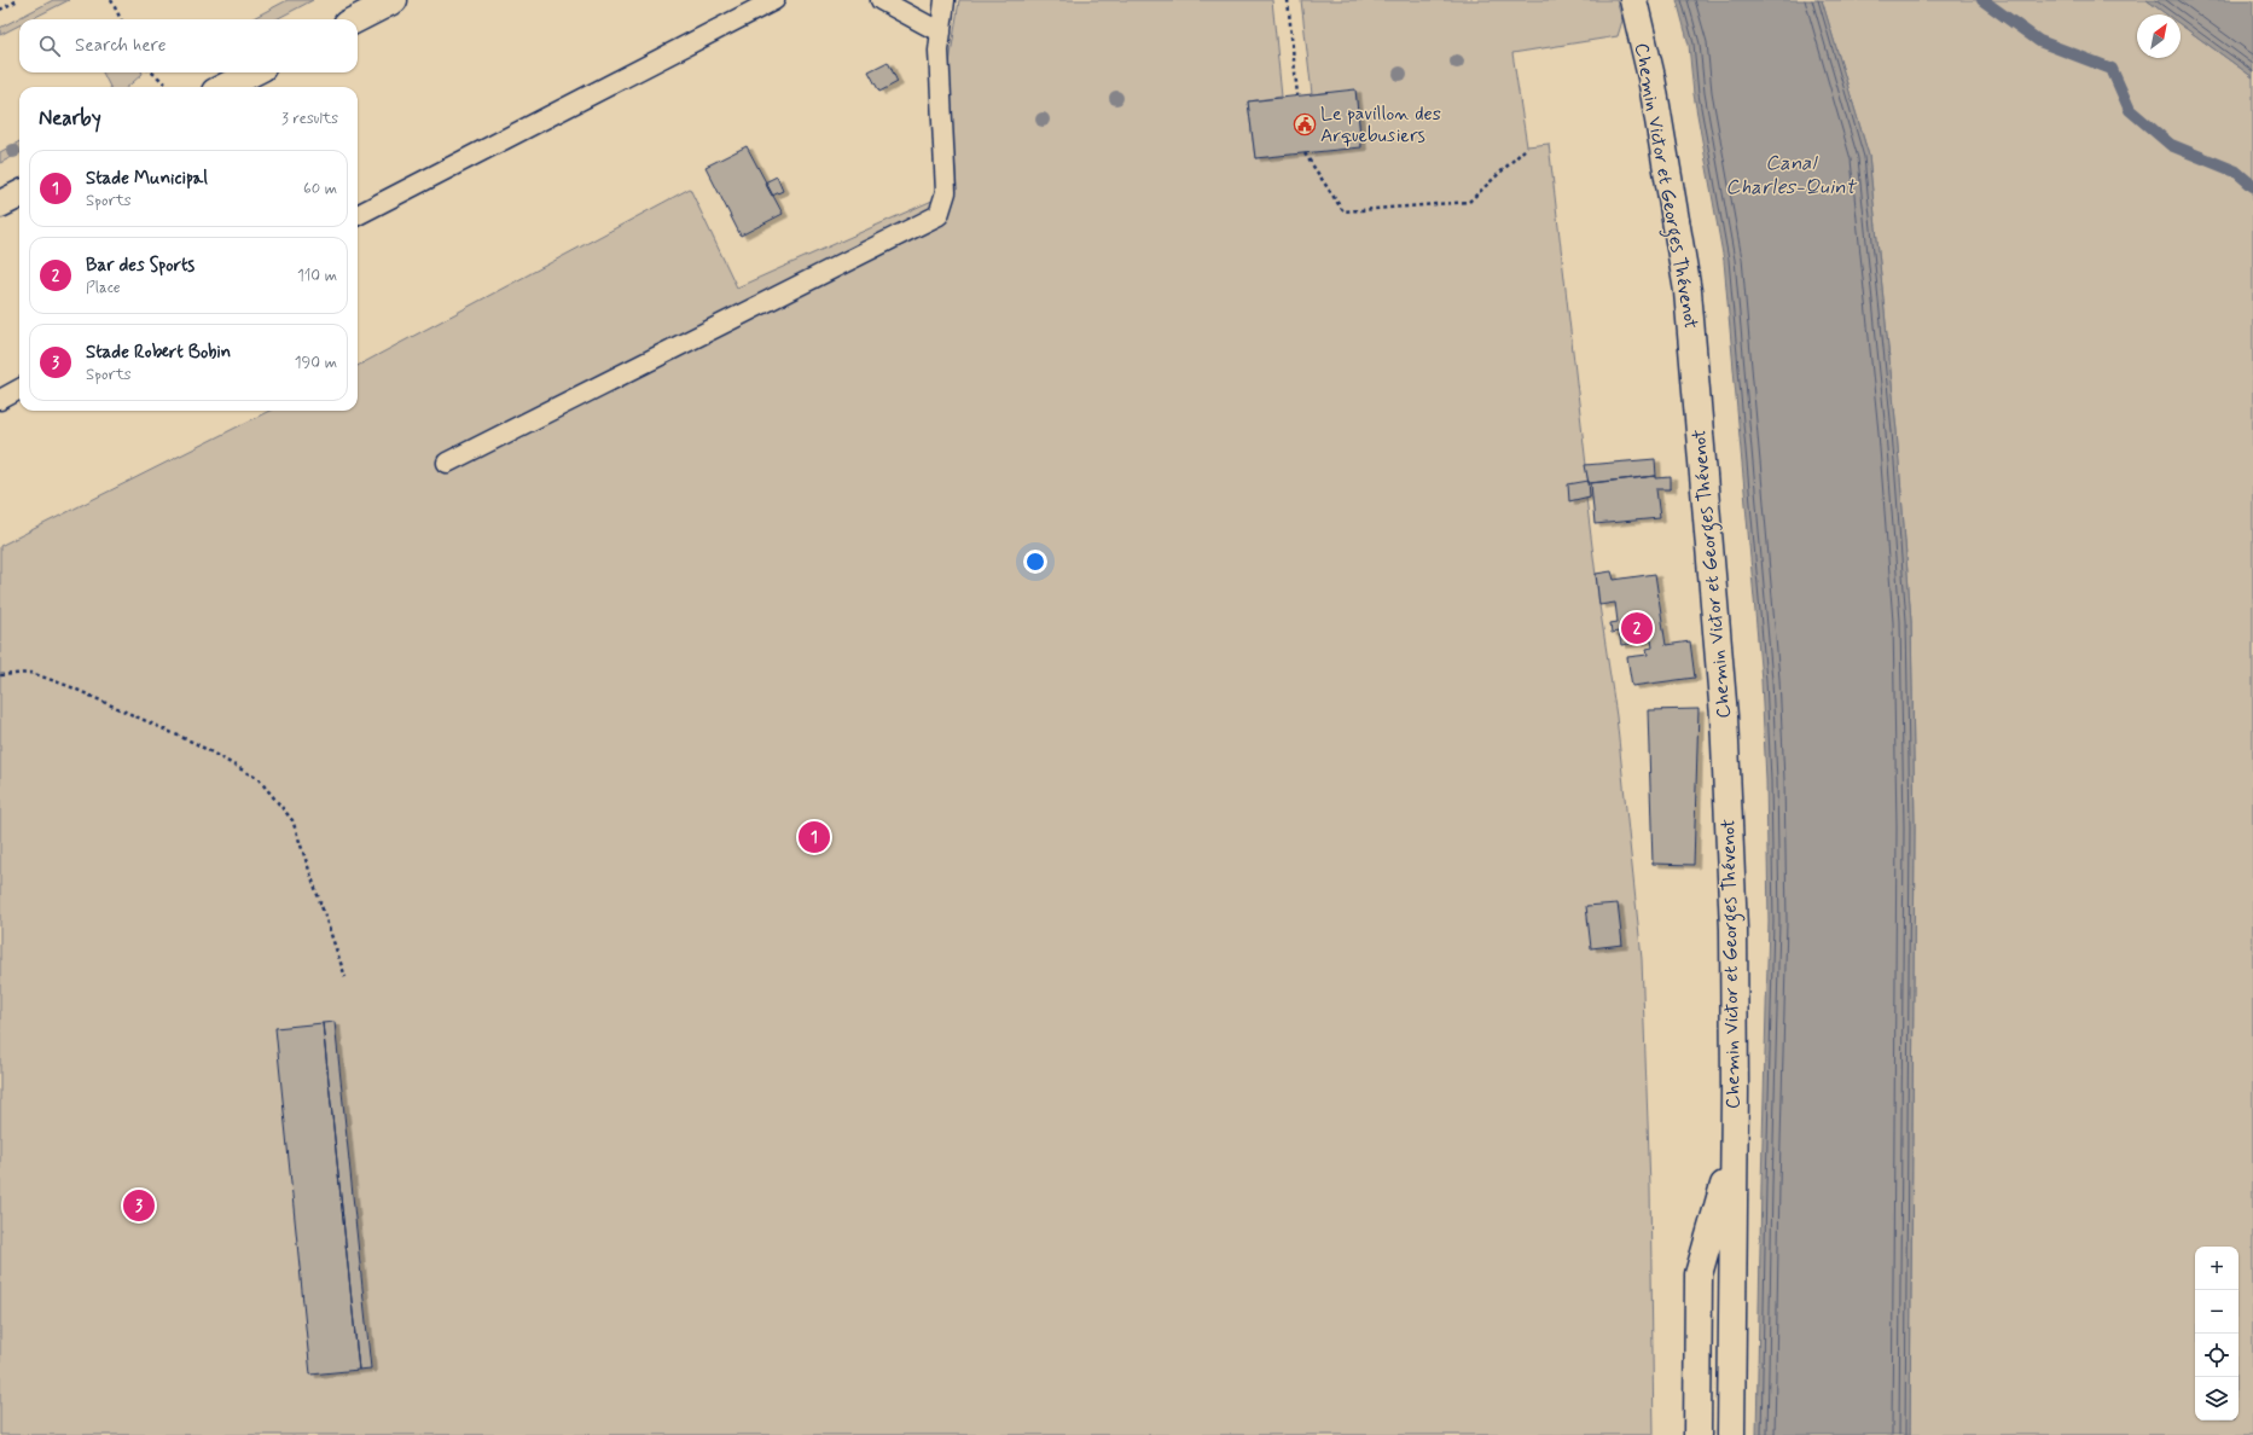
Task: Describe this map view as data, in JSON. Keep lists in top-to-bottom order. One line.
{"streets":{"street":["Chemin Victor et Georges Thévenot"]},"water":["Canal Charles-Quint"],"places":{"public building":["Le pavillon des Arquebusiers"]},"north":"top right","page":{"search":"Search here","heading":["Nearby","3 results"],"list":[{"mark":"1","name":"Stade Municipal","note":"Sports","value":"60 m"},{"mark":"2","name":"Bar des Sports","note":"Place","value":"110 m"},{"mark":"3","name":"Stade Robert Bobin","note":"Sports","value":"190 m"}],"pins":["2","1","3"],"map_buttons":["+","−"]}}
